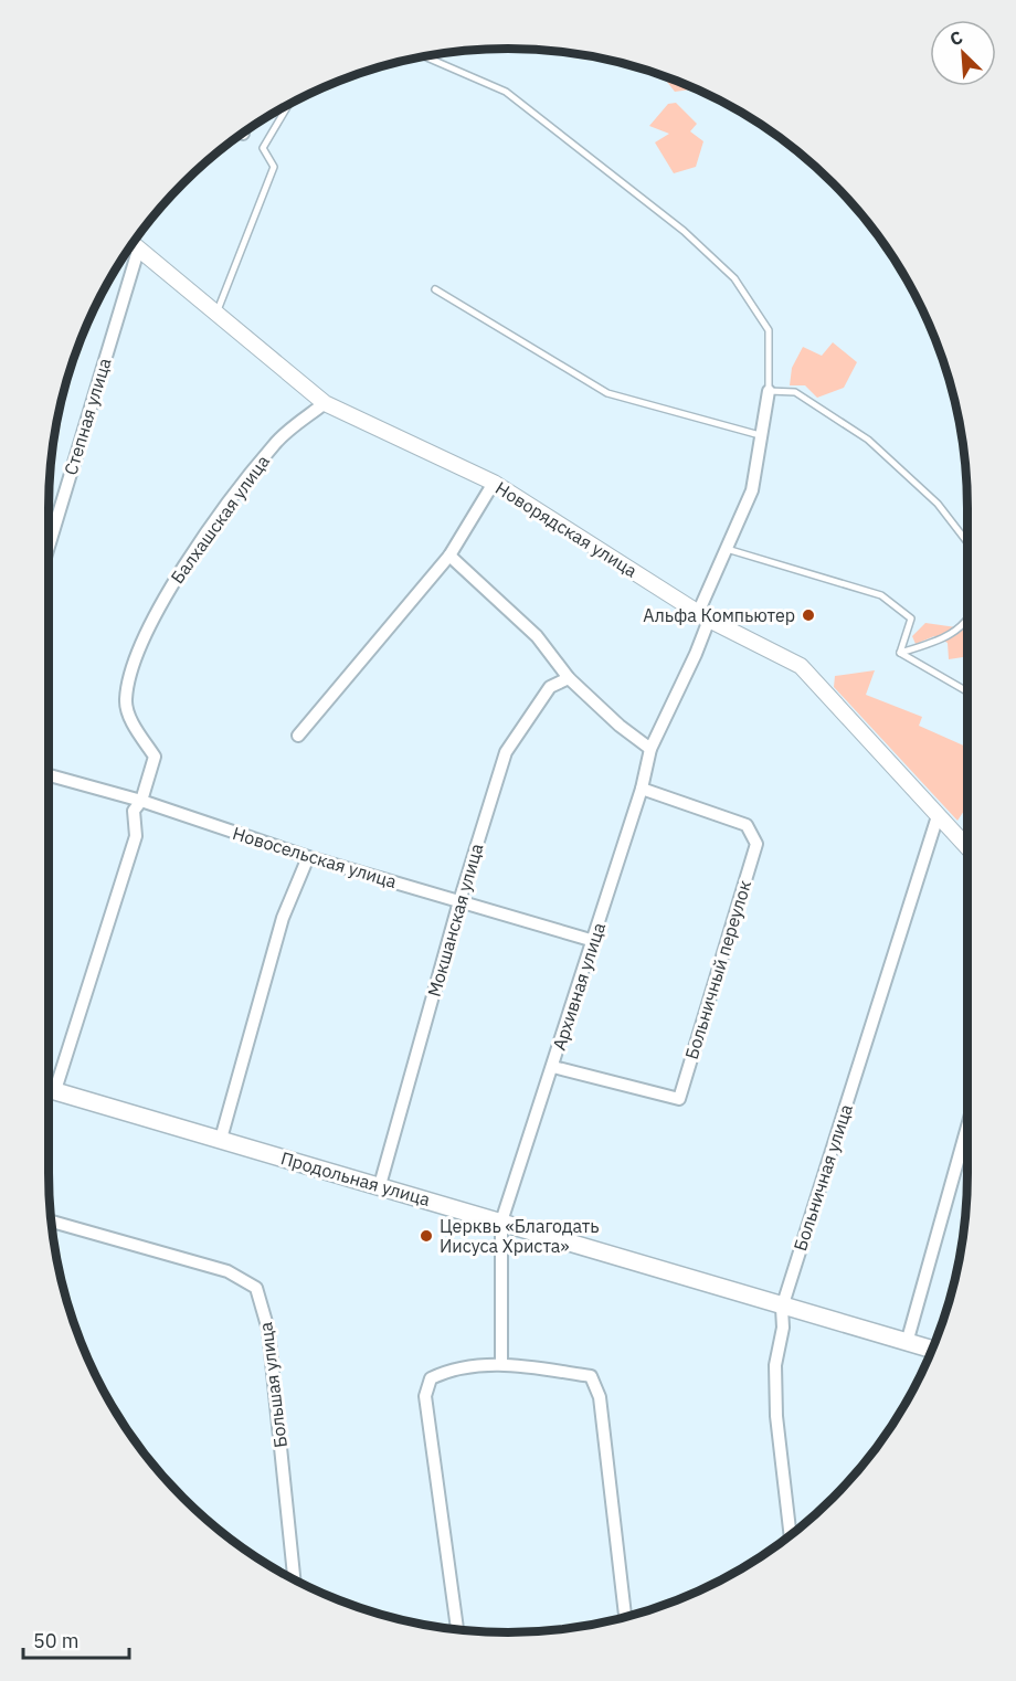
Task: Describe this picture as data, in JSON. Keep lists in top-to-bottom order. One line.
{"streets":{"main road":["Продольная улица"],"street":["Степная улица","Балхашская улица","Новорядская улица","Новосельская улица","Мокшанская улица","Больничный переулок","Архивная улица","Больничная улица","Большая улица"]},"crossings":[["Степная улица","Новорядская улица"],["Балхашская улица","Новорядская улица"],["Балхашская улица","Новосельская улица"],["Балхашская улица","Продольная улица"],["Новорядская улица","Архивная улица"],["Новорядская улица","Больничная улица"],["Новосельская улица","Мокшанская улица"],["Новосельская улица","Архивная улица"],["Мокшанская улица","Продольная улица"],["Больничный переулок","Архивная улица"],["Архивная улица","Продольная улица"],["Больничная улица","Продольная улица"]],"places":["Альфа Компьютер","Церквь «Благодать Иисуса Христа»"],"scale_bar":"50 m","north":"top left"}
